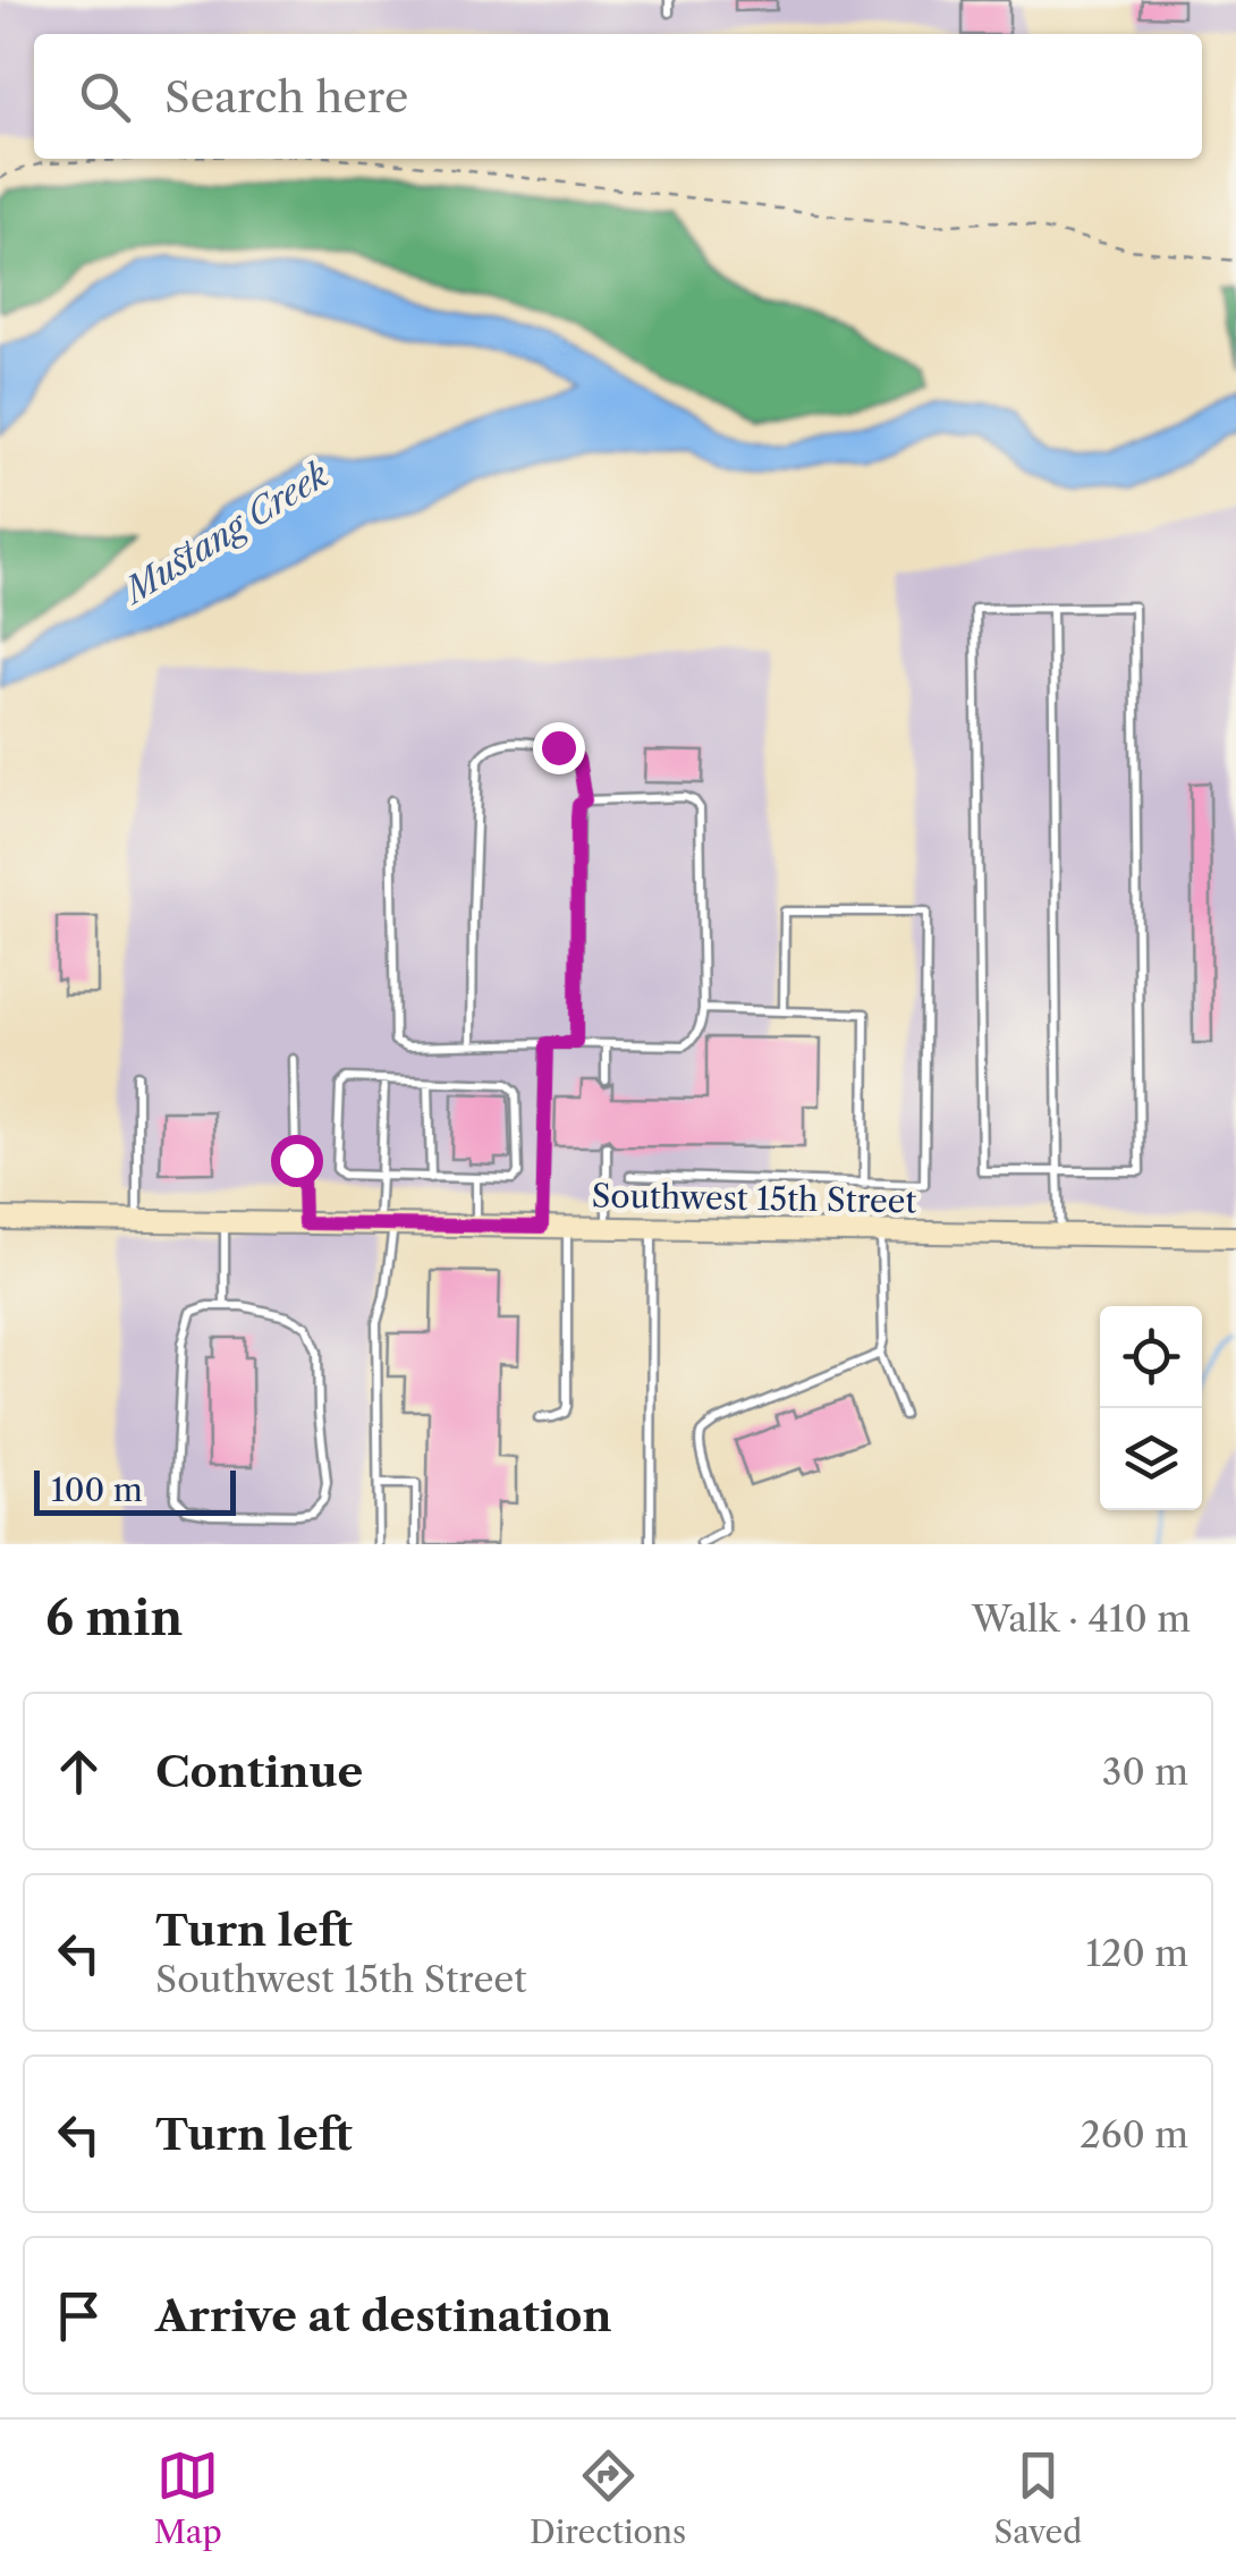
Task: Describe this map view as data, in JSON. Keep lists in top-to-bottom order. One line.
{"streets":{"main road":["Southwest 15th Street"]},"water":["Mustang Creek"],"scale_bar":"100 m","page":{"search":"Search here","scale":"100 m","heading":["6 min","Walk · 410 m"],"list":[["Continue","30 m"],["Turn left","Southwest 15th Street","120 m"],["Turn left","260 m"],"Arrive at destination"],"nav":["Map","Directions","Saved"]}}
